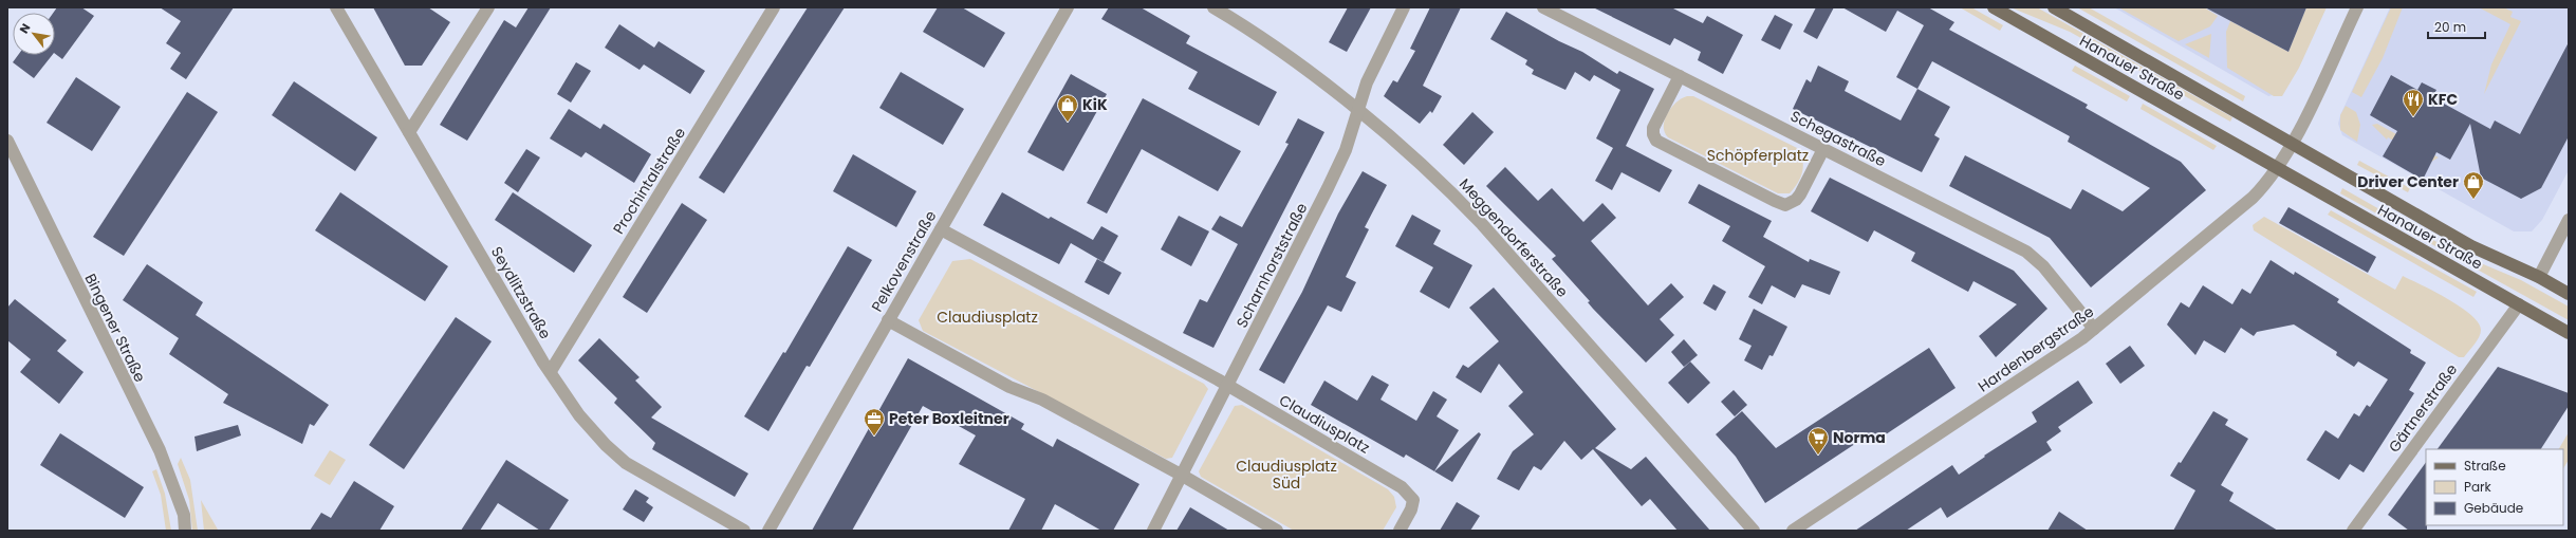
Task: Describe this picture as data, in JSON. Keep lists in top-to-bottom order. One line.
{"streets":{"main road":["Hanauer Straße"],"street":["Schegastraße","Prochintalstraße","Meggendorferstraße","Pelkovenstraße","Scharnhorststraße","Seydlitzstraße","Bingener Straße","Hardenbergstraße","Gärtnerstraße","Claudiusplatz"]},"crossings":[["Hanauer Straße","Hardenbergstraße"],["Hanauer Straße","Gärtnerstraße"],["Schegastraße","Hardenbergstraße"],["Prochintalstraße","Seydlitzstraße"],["Meggendorferstraße","Scharnhorststraße"],["Pelkovenstraße","Claudiusplatz"],["Scharnhorststraße","Claudiusplatz"]],"parks":["Schöpferplatz","Claudiusplatz","Claudiusplatz Süd"],"places":{"restaurant":["KFC"],"shop":["KiK","Driver Center"],"office":["Peter Boxleitner"],"supermarket":["Norma"]},"legend":["Straße","Park","Gebäude"],"scale_bar":"20 m","north":"top left"}
